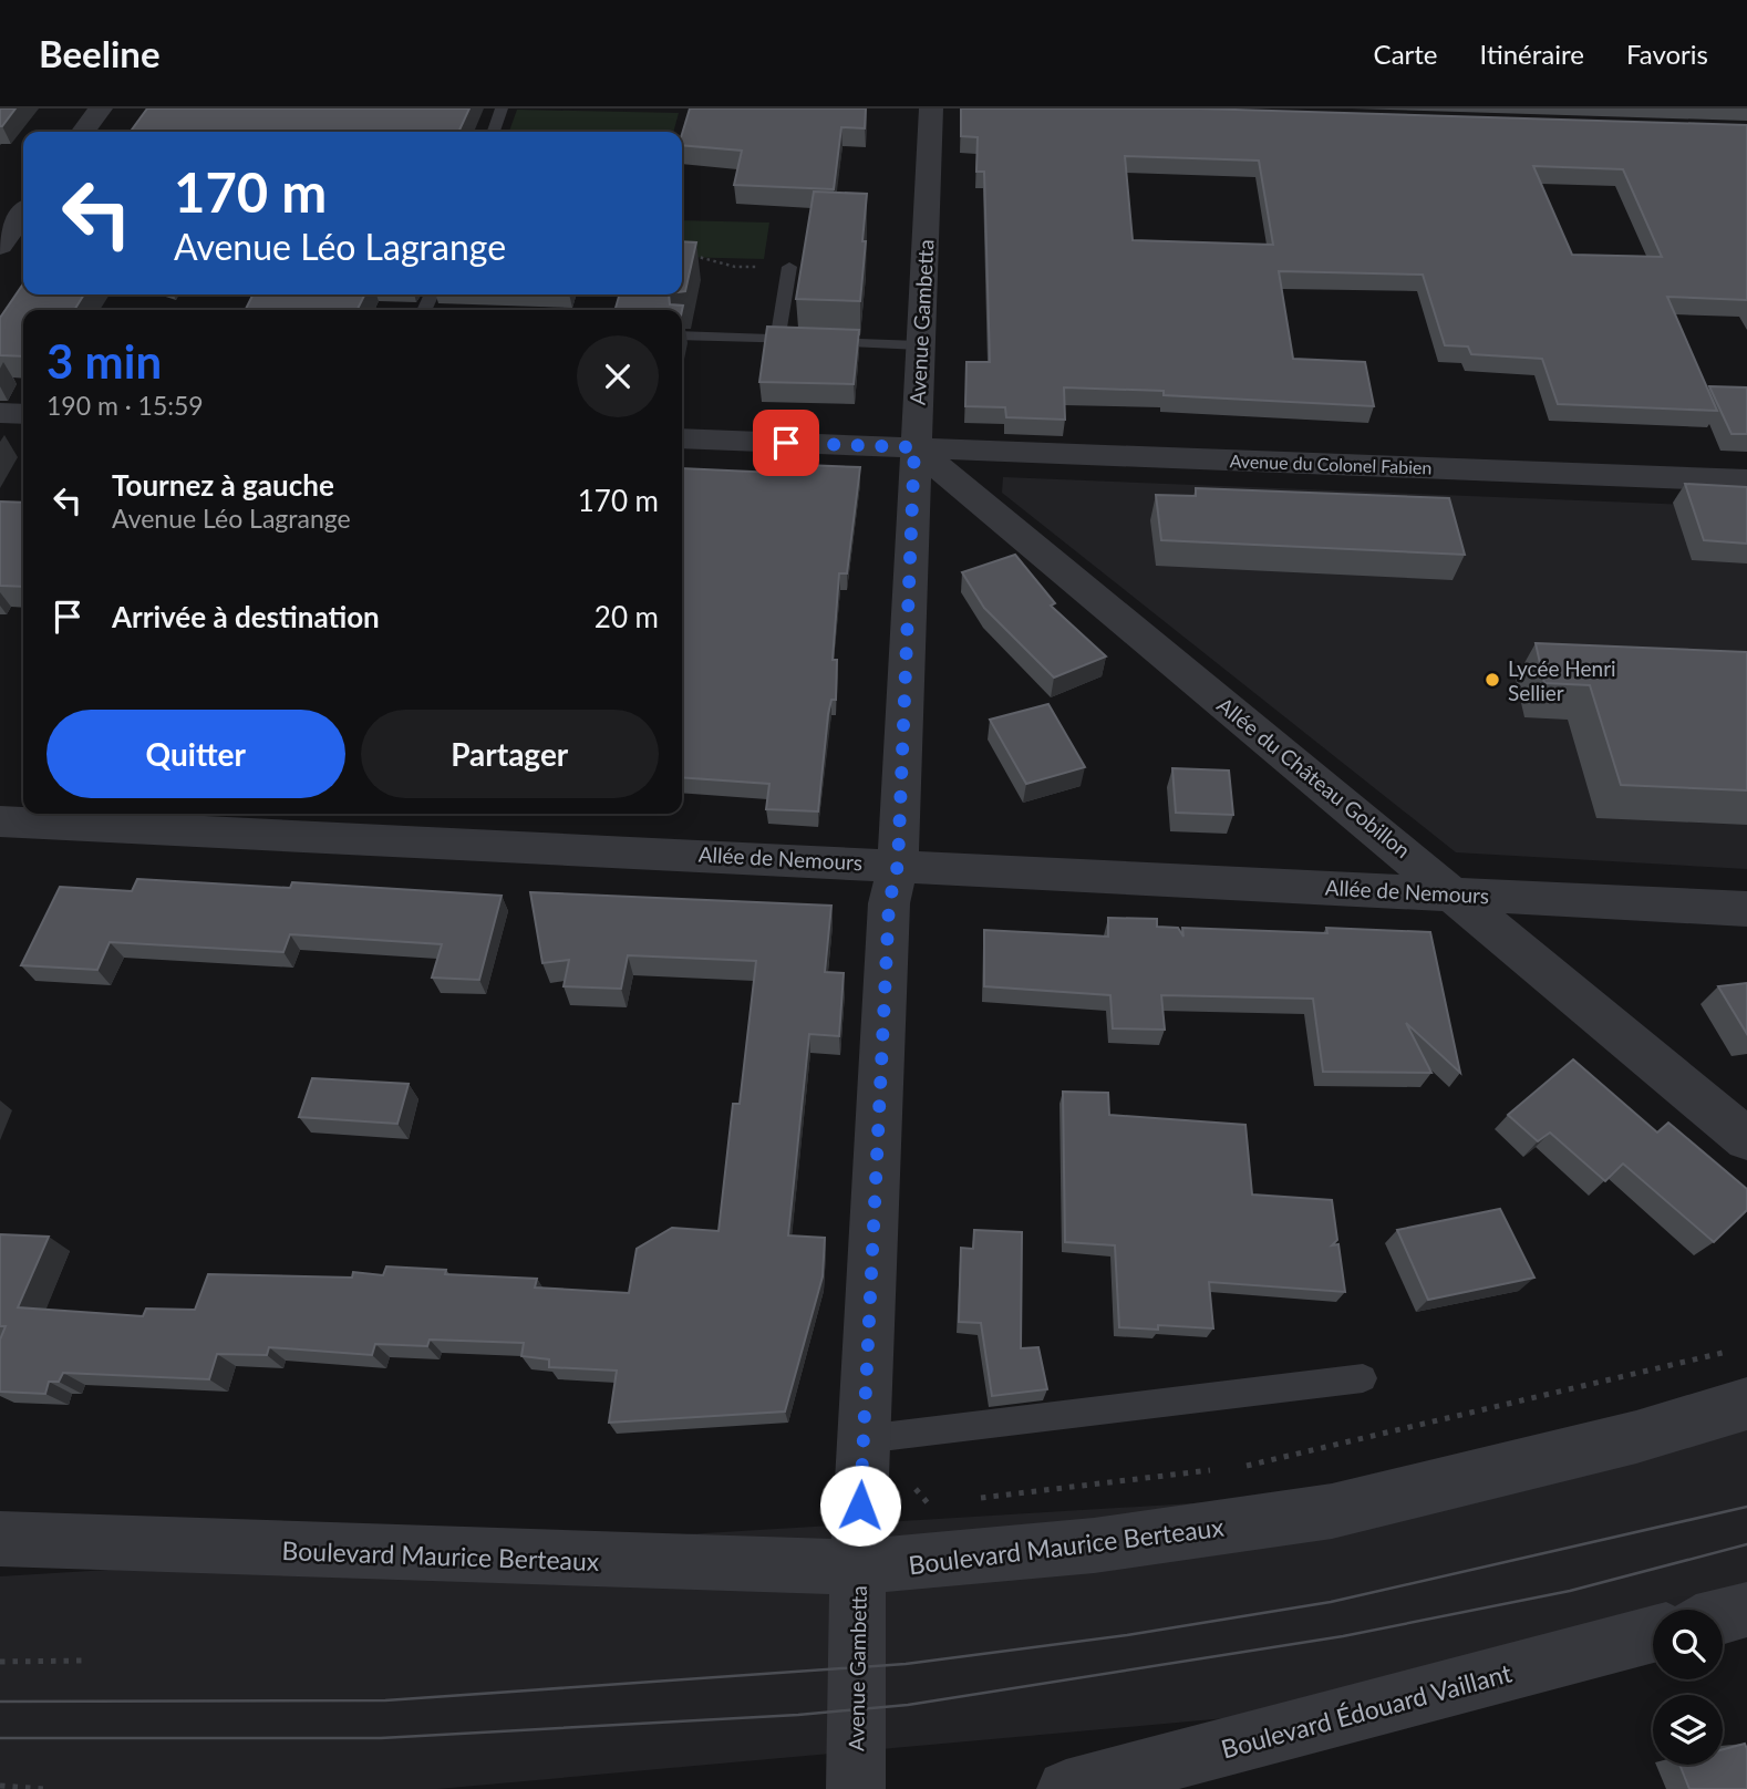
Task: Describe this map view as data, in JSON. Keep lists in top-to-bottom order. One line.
{"streets":{"street":["Avenue Gambetta","Avenue du Colonel Fabien","Allée du Château Gobillon","Allée de Nemours","Boulevard Maurice Berteaux","Boulevard Édouard Vaillant"]},"crossings":[["Avenue Gambetta","Avenue du Colonel Fabien"],["Avenue Gambetta","Allée du Château Gobillon"],["Avenue Gambetta","Allée de Nemours"],["Avenue Gambetta","Boulevard Maurice Berteaux"],["Avenue du Colonel Fabien","Allée du Château Gobillon"],["Allée du Château Gobillon","Allée de Nemours"]],"places":["Lycée Henri Sellier"],"page":{"header":"Beeline","nav":["Carte","Itinéraire","Favoris"],"turn":["170 m","Avenue Léo Lagrange"],"heading":["3 min","190 m · 15:59"],"list":[{"name":"Tournez à gauche","note":"Avenue Léo Lagrange","value":"170 m"},{"name":"Arrivée à destination","value":"20 m"}],"buttons":["Quitter","Partager"]}}
